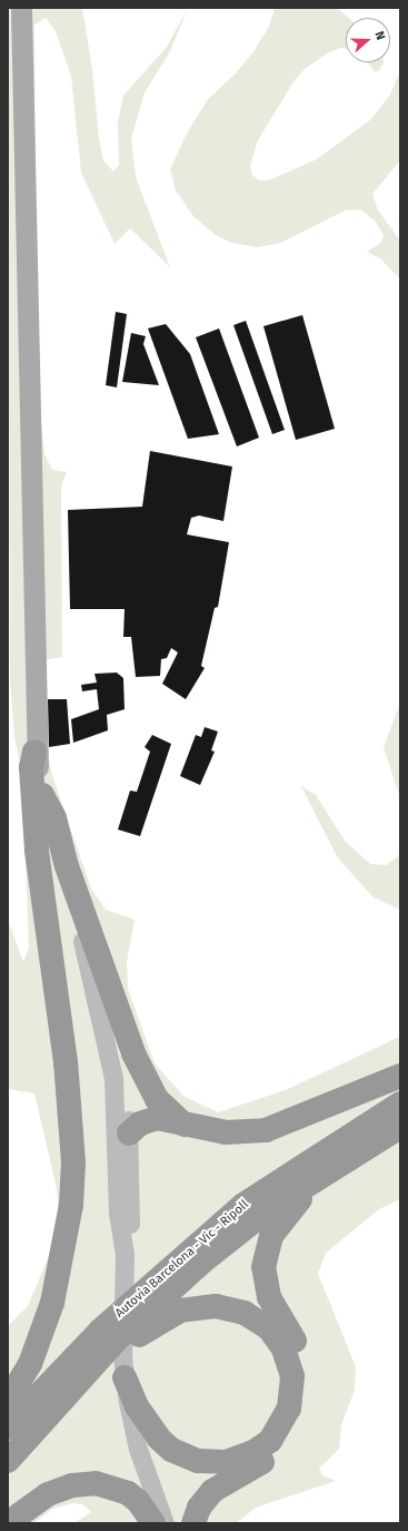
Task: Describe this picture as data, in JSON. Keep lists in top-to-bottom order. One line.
{"streets":{"highway":["Autovia Barcelona - Vic - Ripoll"]},"north":"right"}
